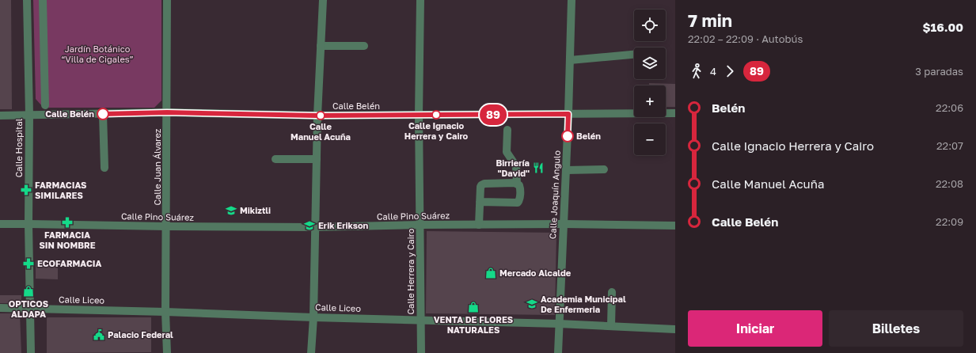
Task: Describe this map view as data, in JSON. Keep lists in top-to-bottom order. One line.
{"streets":{"street":["Calle Belén","Calle Hospital","Calle Juan Álvarez","Calle Joaquín Angulo","Calle Pino Suárez","Calle Herrera y Cairo","Calle Liceo"]},"crossings":[["Calle Belén","Calle Hospital"],["Calle Belén","Calle Juan Álvarez"],["Calle Belén","Calle Joaquín Angulo"],["Calle Belén","Calle Herrera y Cairo"],["Calle Hospital","Calle Pino Suárez"],["Calle Hospital","Calle Liceo"],["Calle Juan Álvarez","Calle Pino Suárez"],["Calle Juan Álvarez","Calle Liceo"],["Calle Joaquín Angulo","Calle Pino Suárez"],["Calle Joaquín Angulo","Calle Liceo"],["Calle Pino Suárez","Calle Herrera y Cairo"],["Calle Herrera y Cairo","Calle Liceo"]],"parks":["Jardín Botánico “Villa de Cigales”"],"places":{"other":["Calle Belén","Calle Ignacio Herrera y Cairo","Calle Manuel Acuña","Belén"],"restaurant":["Birriería \"David\""],"pharmacy":["FARMACIAS SIMILARES","FARMACIA SIN NOMBRE","ECOFARMACIA"],"school or university":["Mikiztli","Erik Erikson","Academia Municipal De Enfermeria"],"shop":["Mercado Alcalde","OPTICOS ALDAPA","VENTA DE FLORES NATURALES"],"public building":["Palacio Federal"]},"lines":["bus line 89"],"page":{"on_map":"89","heading":["7 min","22:02 – 22:09 · Autobús","$16.00"],"map_buttons":["+","−"],"legs":["4","89","3 paradas"],"list":[{"name":"Belén","value":"22:06"},{"name":"Calle Ignacio Herrera y Cairo","value":"22:07"},{"name":"Calle Manuel Acuña","value":"22:08"},{"name":"Calle Belén","value":"22:09"}],"buttons":["Iniciar","Billetes"]}}
